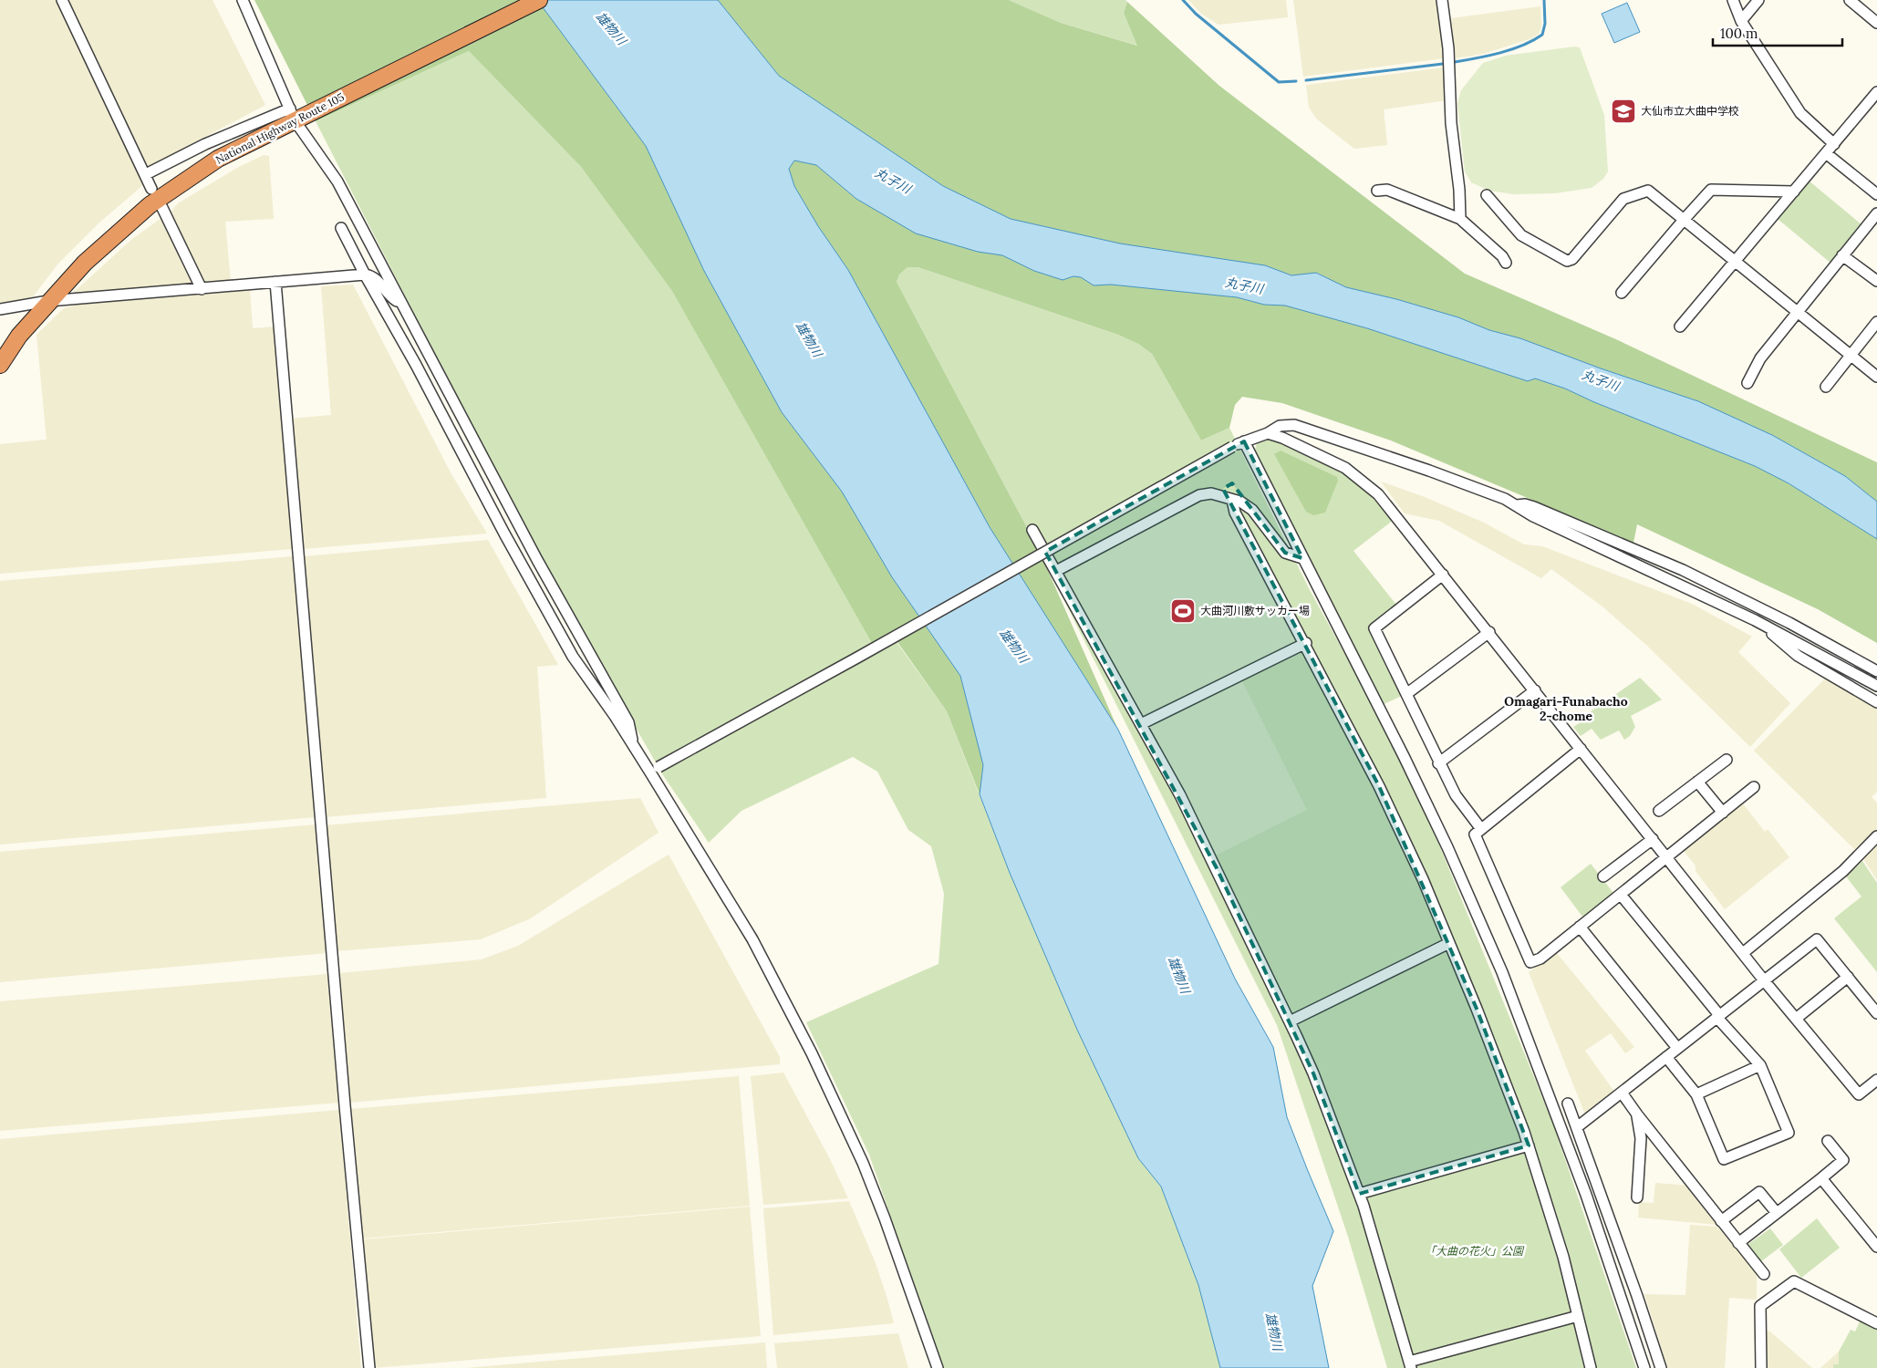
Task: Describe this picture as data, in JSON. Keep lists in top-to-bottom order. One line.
{"streets":{"highway":["National Highway Route 105"]},"districts":["Omagari-Funabacho 2-chome"],"water":["雄物川","丸子川"],"parks":["「大曲の花火」公園"],"places":{"school or university":["大仙市立大曲中学校"],"sports":["大曲河川敷サッカー場"]},"scale_bar":"100 m"}
